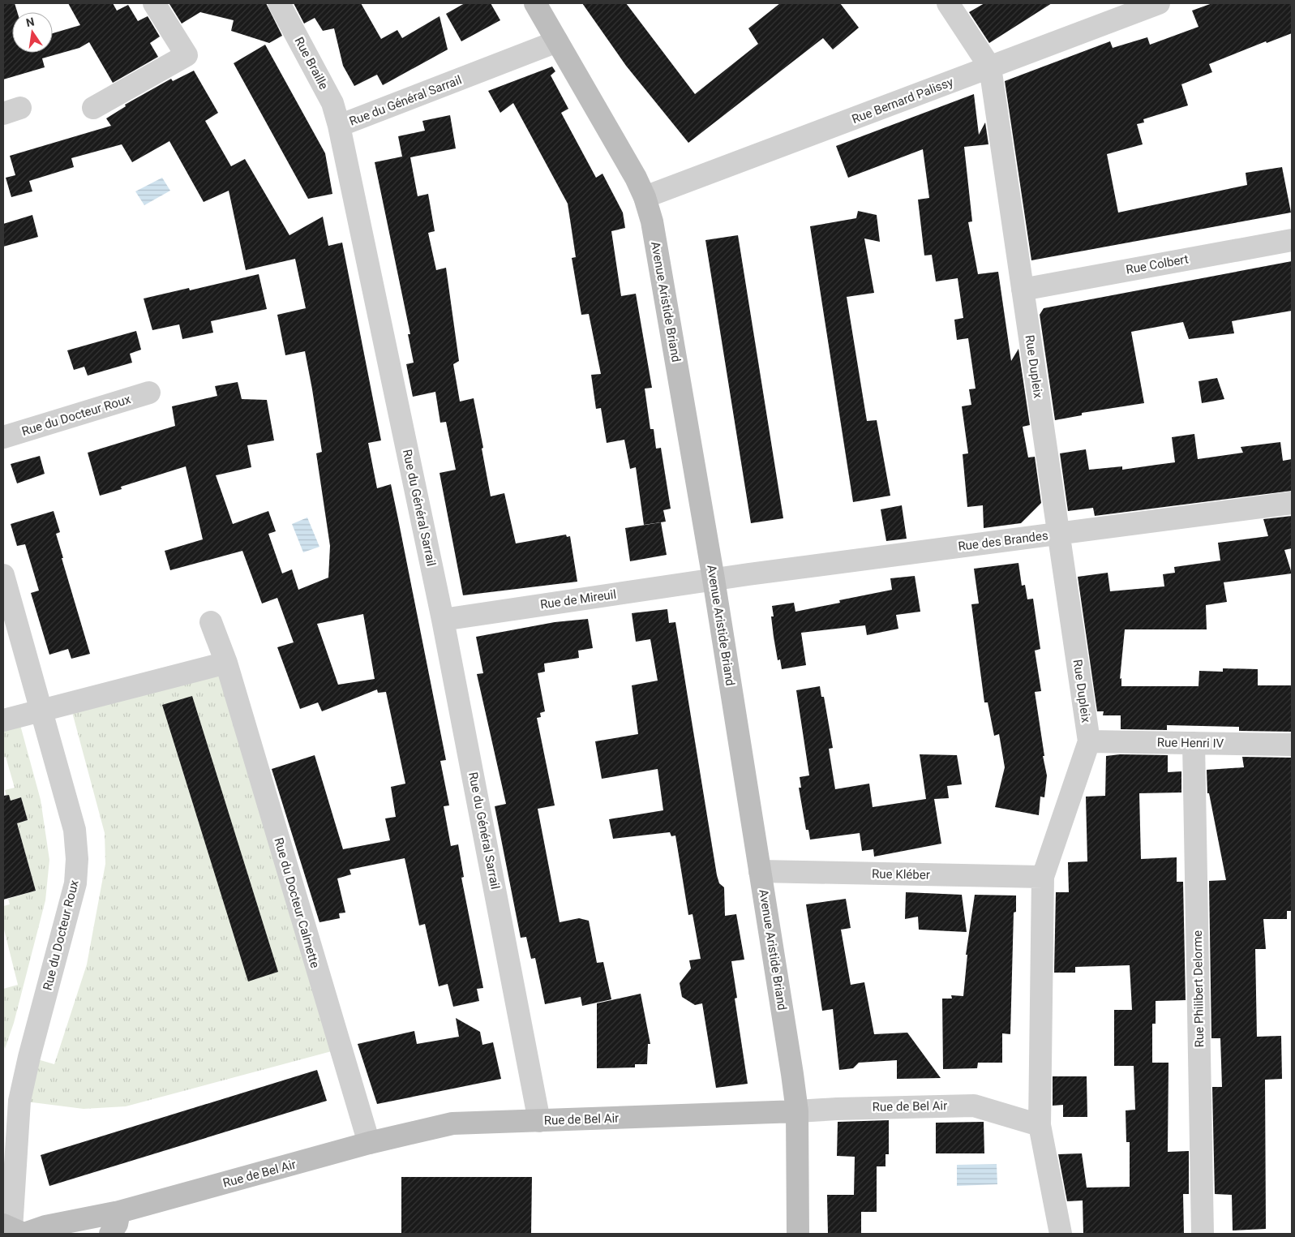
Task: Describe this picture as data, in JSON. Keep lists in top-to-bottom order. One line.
{"streets":{"street":["Rue Braille","Rue du Général Sarrail","Rue Bernard Palissy","Rue Colbert","Avenue Aristide Briand","Rue Dupleix","Rue du Docteur Roux","Rue des Brandes","Rue de Mireuil","Rue Henri IV","Rue Kléber","Rue du Docteur Calmette","Rue Philibert Delorme","Rue de Bel Air"]},"crossings":[["Rue Braille","Rue du Général Sarrail"],["Rue du Général Sarrail","Avenue Aristide Briand"],["Rue du Général Sarrail","Rue de Mireuil"],["Rue du Général Sarrail","Rue de Bel Air"],["Rue Bernard Palissy","Avenue Aristide Briand"],["Rue Bernard Palissy","Rue Dupleix"],["Rue Colbert","Rue Dupleix"],["Avenue Aristide Briand","Rue des Brandes"],["Avenue Aristide Briand","Rue de Mireuil"],["Avenue Aristide Briand","Rue Kléber"],["Avenue Aristide Briand","Rue de Bel Air"],["Rue Dupleix","Rue des Brandes"],["Rue Dupleix","Rue Henri IV"],["Rue du Docteur Roux","Rue de Bel Air"],["Rue des Brandes","Rue de Mireuil"],["Rue Henri IV","Rue Philibert Delorme"],["Rue du Docteur Calmette","Rue de Bel Air"]],"north":"top"}
